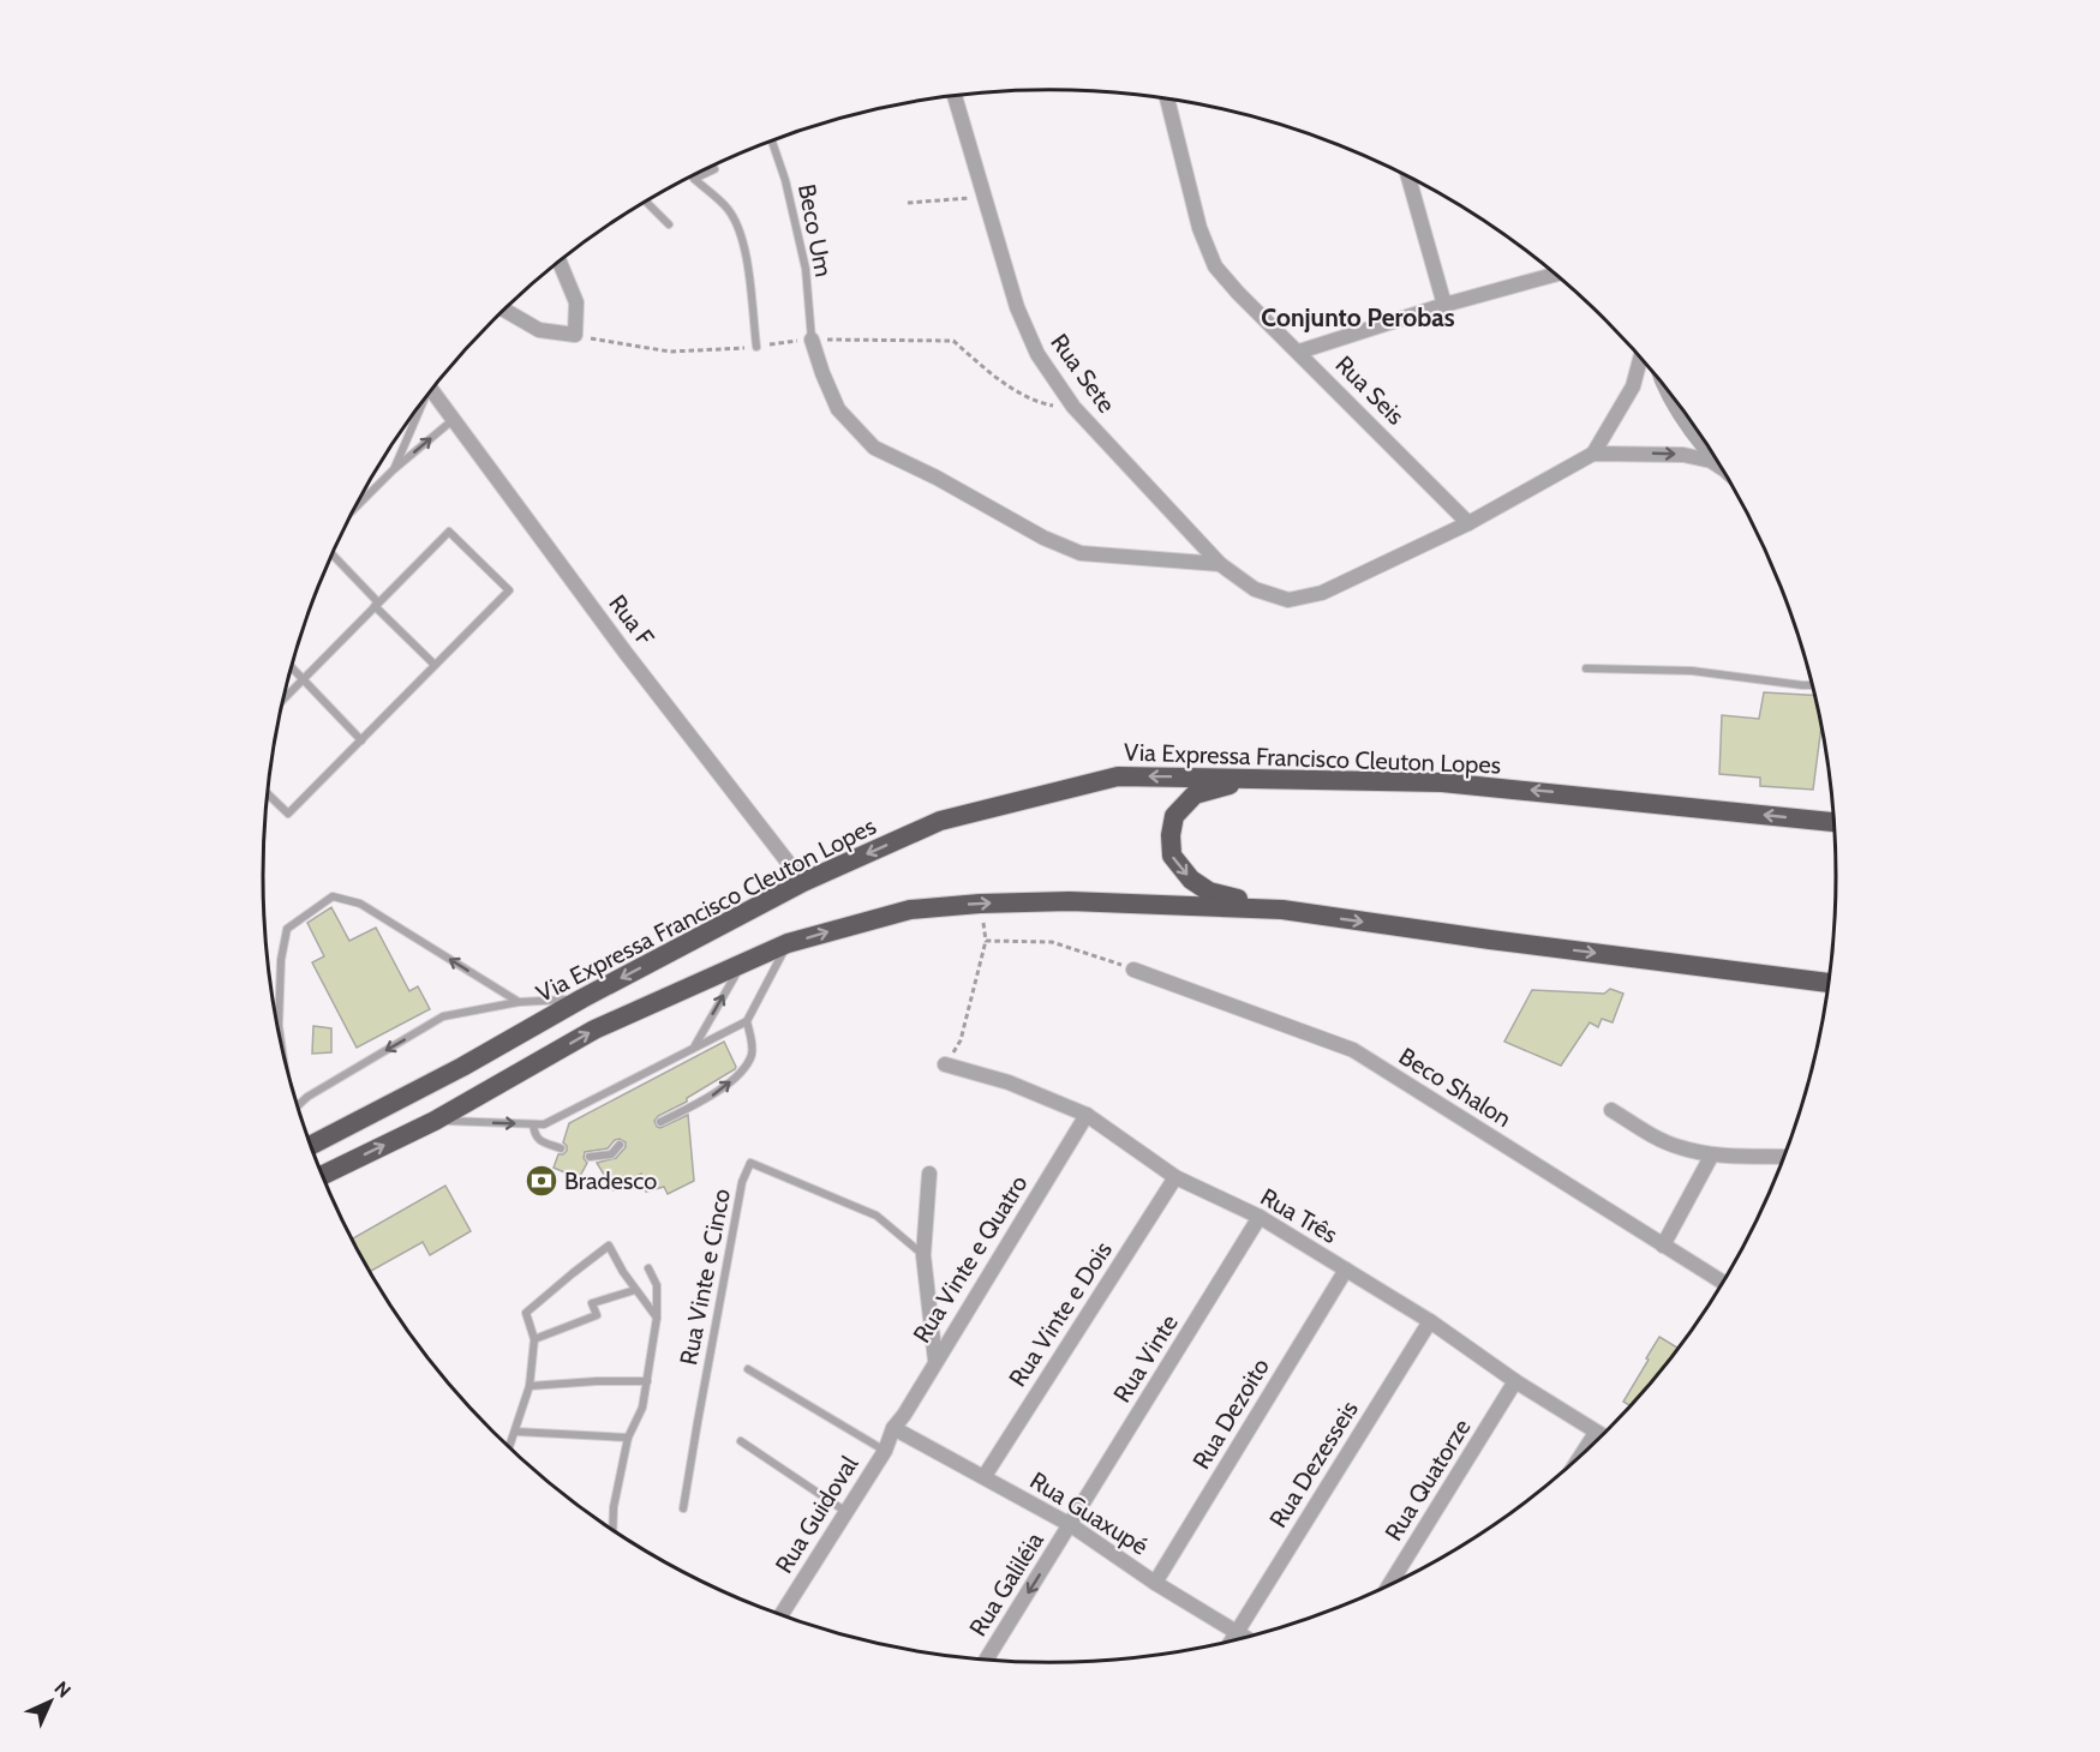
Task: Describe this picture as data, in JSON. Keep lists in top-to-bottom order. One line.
{"streets":{"highway":["Via Expressa Francisco Cleuton Lopes"],"street":["Rua Sete","Rua Seis","Rua F","Beco Shalon","Rua Três","Rua Vinte e Quatro","Rua Vinte e Dois","Rua Vinte","Rua Dezoito","Rua Dezesseis","Rua Quatorze","Rua Guaxupé","Rua Guidoval","Rua Galiléia"],"lane":["Beco Um","Rua Vinte e Cinco"]},"crossings":[["Rua Sete","Rua Seis"],["Rua F","Via Expressa Francisco Cleuton Lopes"],["Rua Três","Rua Vinte e Quatro"],["Rua Três","Rua Vinte e Dois"],["Rua Três","Rua Vinte"],["Rua Três","Rua Dezoito"],["Rua Três","Rua Dezesseis"],["Rua Três","Rua Quatorze"],["Rua Vinte e Quatro","Rua Guaxupé"],["Rua Vinte e Quatro","Rua Guidoval"],["Rua Vinte e Dois","Rua Guaxupé"],["Rua Vinte","Rua Guaxupé"],["Rua Vinte","Rua Galiléia"],["Rua Dezoito","Rua Guaxupé"],["Rua Dezesseis","Rua Guaxupé"],["Rua Guaxupé","Rua Guidoval"],["Rua Guaxupé","Rua Galiléia"]],"one_way":["Rua Galiléia"],"districts":["Conjunto Perobas"],"places":{"bank":["Bradesco"]},"north":"top right"}
